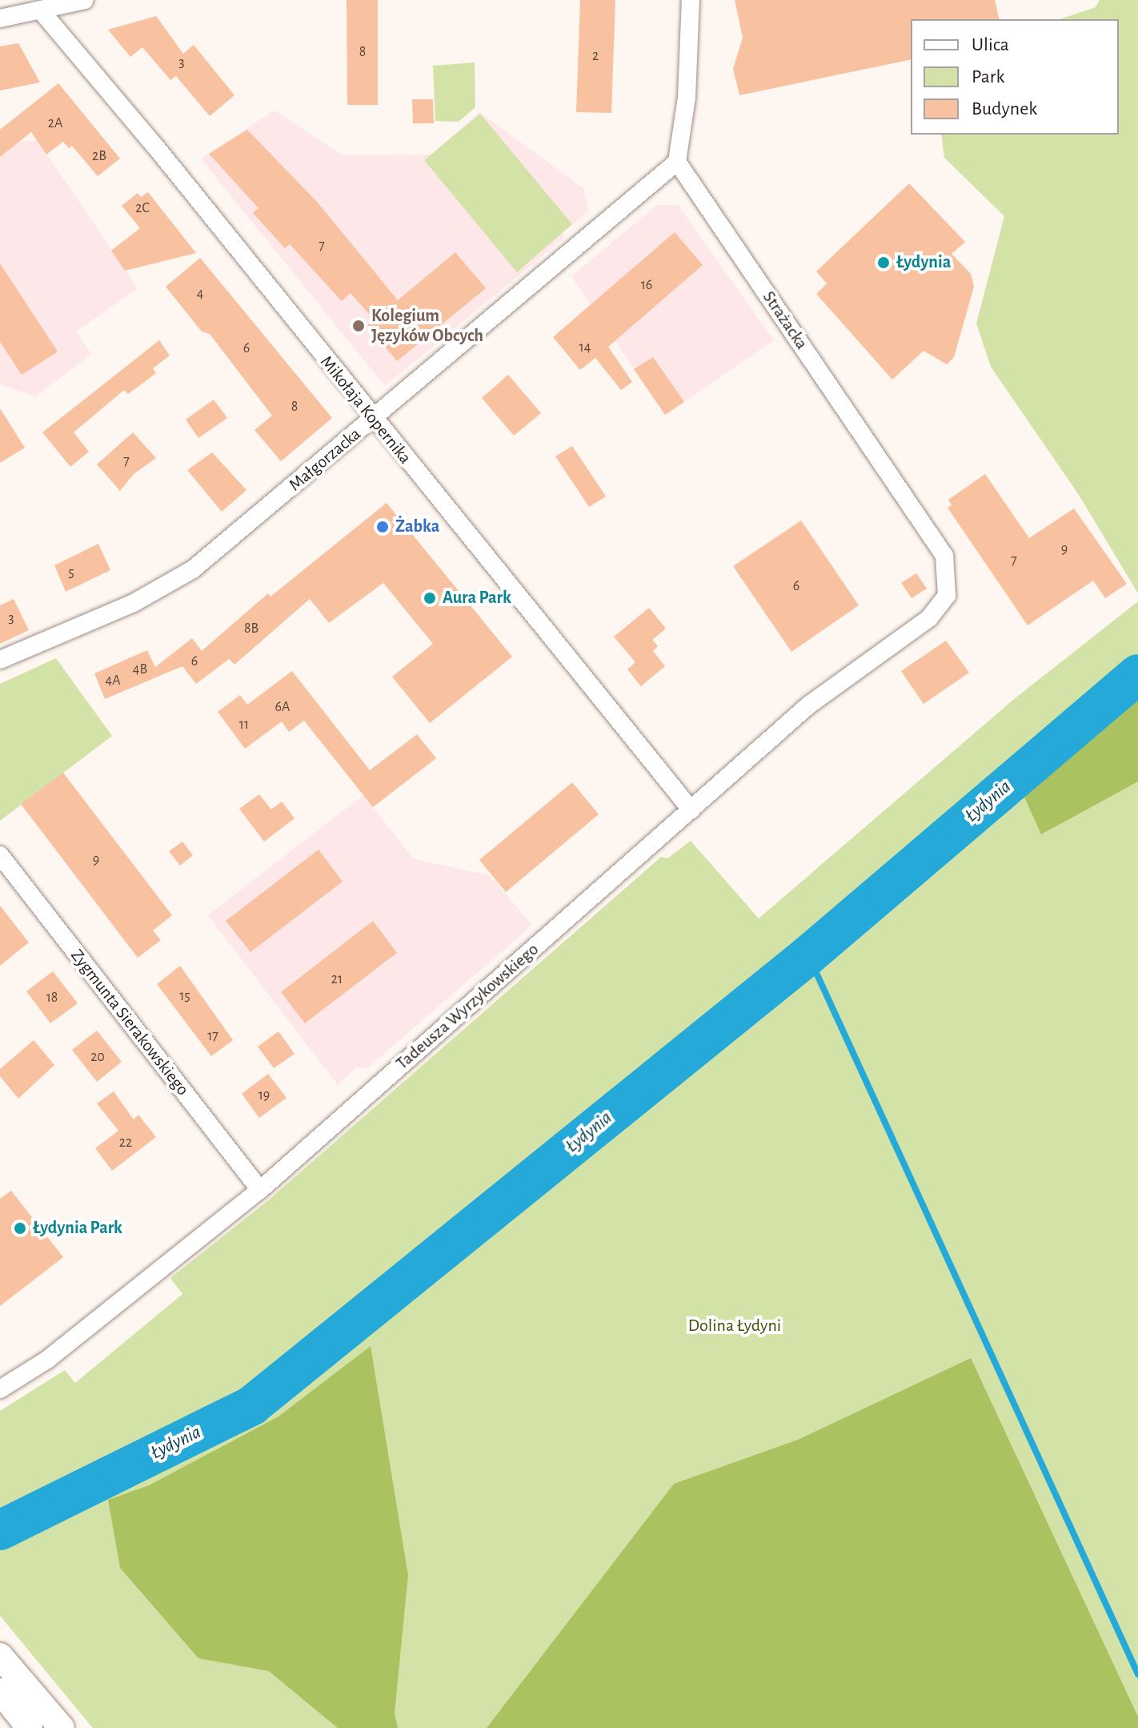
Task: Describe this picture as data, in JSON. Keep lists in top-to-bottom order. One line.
{"streets":{"street":["Strażacka","Mikołaja Kopernika","Małgorzacka","Tadeusza Wyrzykowskiego","Zygmunta Sierakowskiego"]},"crossings":[["Strażacka","Małgorzacka"],["Strażacka","Tadeusza Wyrzykowskiego"],["Mikołaja Kopernika","Małgorzacka"],["Mikołaja Kopernika","Tadeusza Wyrzykowskiego"],["Tadeusza Wyrzykowskiego","Zygmunta Sierakowskiego"]],"water":["Łydynia"],"parks":["Dolina Łydyni"],"places":["Łydynia","Kolegium Języków Obcych","Żabka","Aura Park","Łydynia Park"],"house_numbers":["8","2","3","2A","2B","2C","7","16","4","14","6","8","7","9","7","5","6","3","8B","6","4B","4A","6A","11","9","21","15","18","17","20","19","22"],"legend":["Ulica","Park","Budynek"]}
